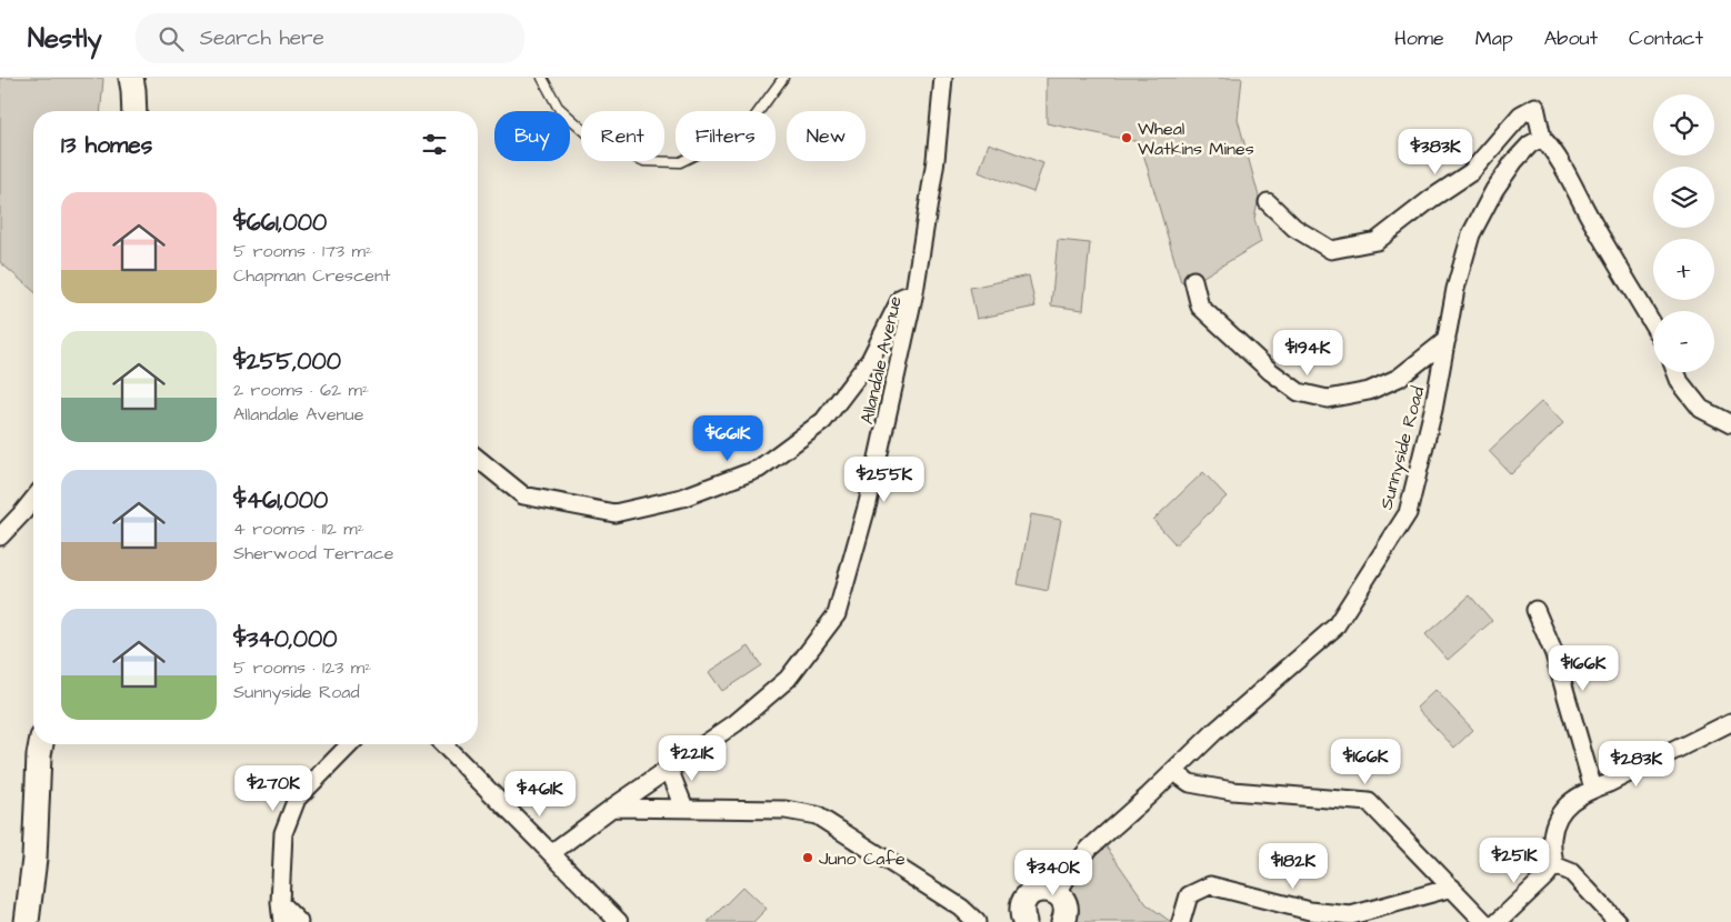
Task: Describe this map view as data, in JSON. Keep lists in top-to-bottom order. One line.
{"streets":{"street":["Allandale Avenue","Sunnyside Road"]},"places":["Wheal Watkins Mines","Juno Cafe"],"page":{"header":"Nestly","search":"Search here","nav":["Home","Map","About","Contact"],"map_buttons":["+","−"],"chip":["Buy","Rent","Filters","New"],"heading":"13 homes","price":["$383K","$194K","$661K","$255K","$166K","$221K","$166K","$283K","$270K","$461K","$251K","$182K","$340K"],"list":[{"name":"$661,000","note":"5 rooms · 173 m² · Chapman Crescent"},{"name":"$255,000","note":"2 rooms · 62 m² · Allandale Avenue"},{"name":"$461,000","note":"4 rooms · 112 m² · Sherwood Terrace"},{"name":"$340,000","note":"5 rooms · 123 m² · Sunnyside Road"}]}}
